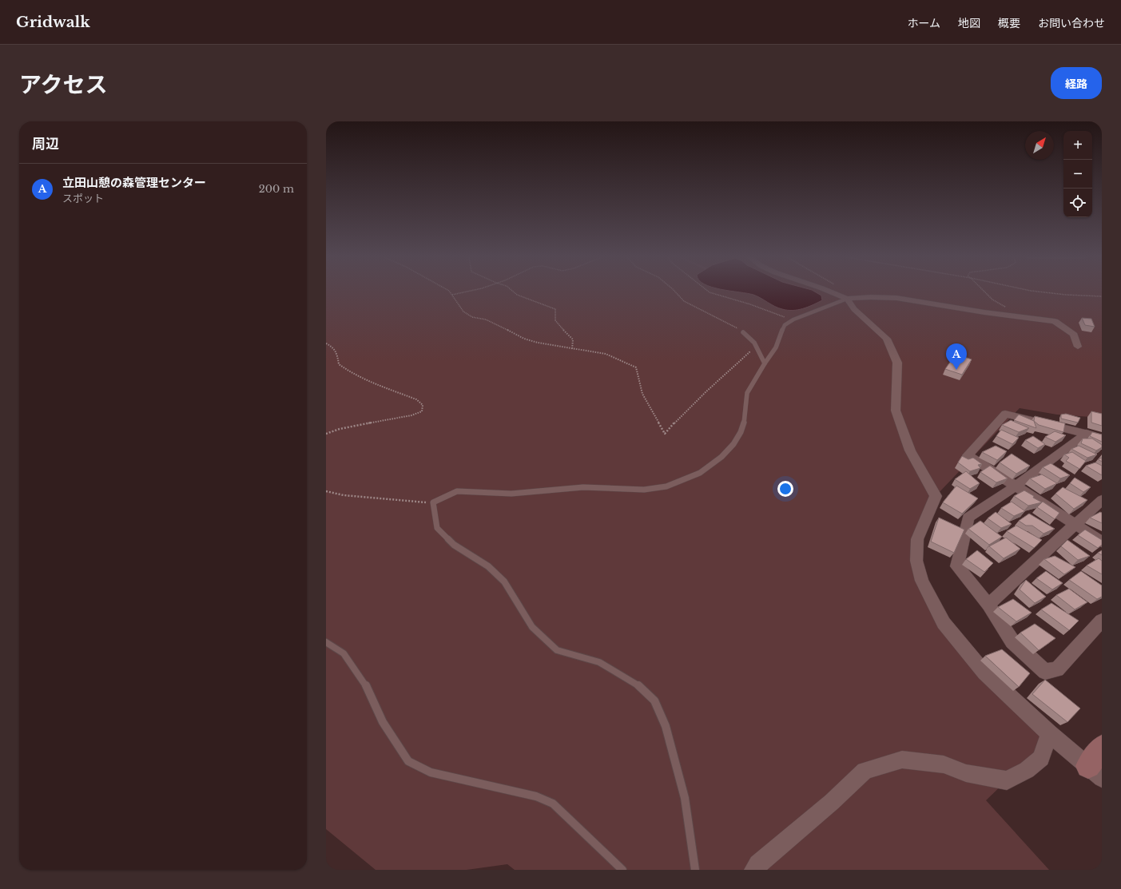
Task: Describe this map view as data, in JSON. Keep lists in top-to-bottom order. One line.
{"north":"top right","page":{"header":"Gridwalk","nav":["ホーム","地図","概要","お問い合わせ"],"title":"アクセス","buttons":"経路","heading":"周辺","map_buttons":["+","−"],"list":[{"mark":"A","name":"立田山憩の森管理センター","note":"スポット","value":"200 m"}],"pins":"A"}}
